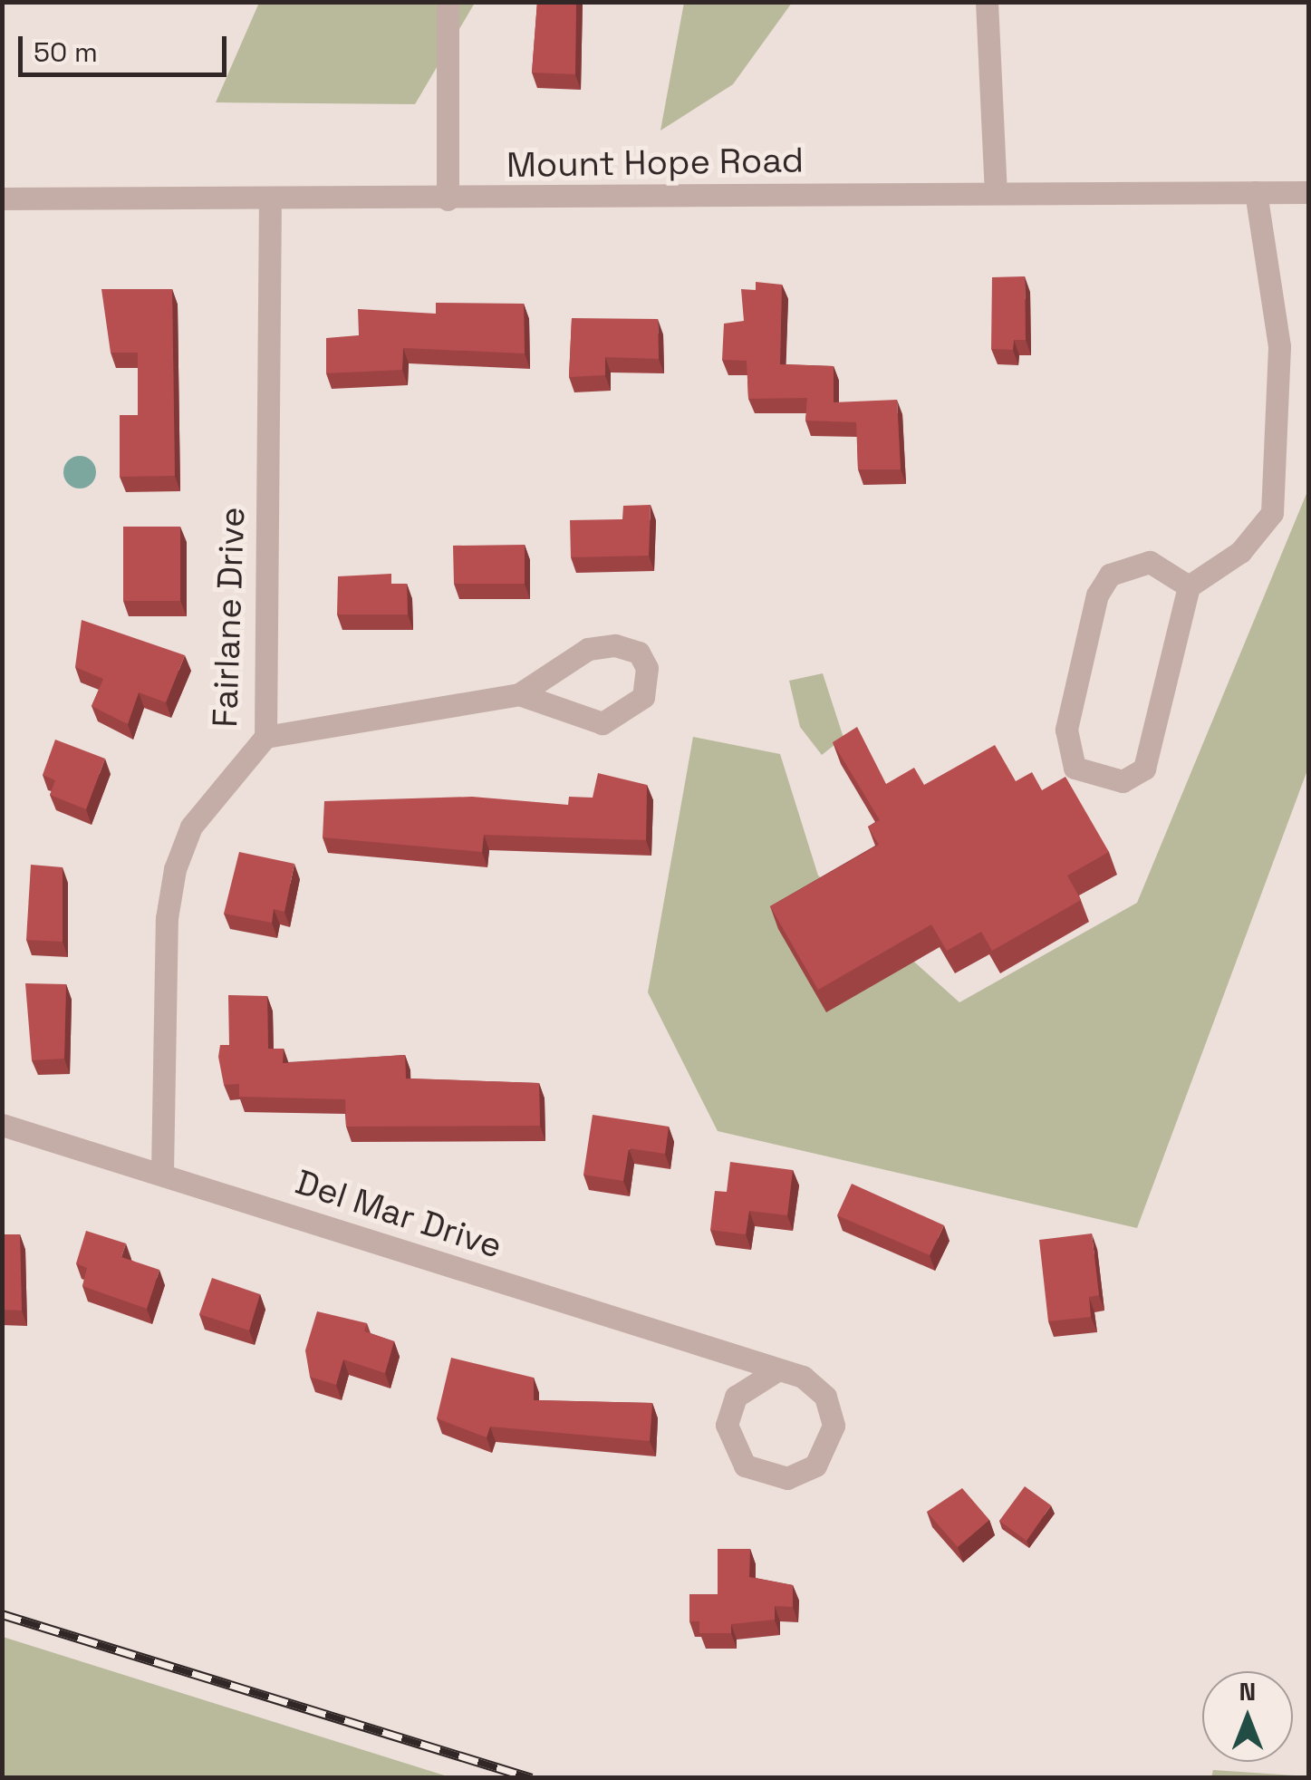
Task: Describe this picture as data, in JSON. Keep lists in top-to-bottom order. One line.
{"streets":{"street":["Mount Hope Road","Fairlane Drive","Del Mar Drive"]},"crossings":[["Mount Hope Road","Fairlane Drive"],["Fairlane Drive","Del Mar Drive"]],"scale_bar":"50 m","north":"top"}
